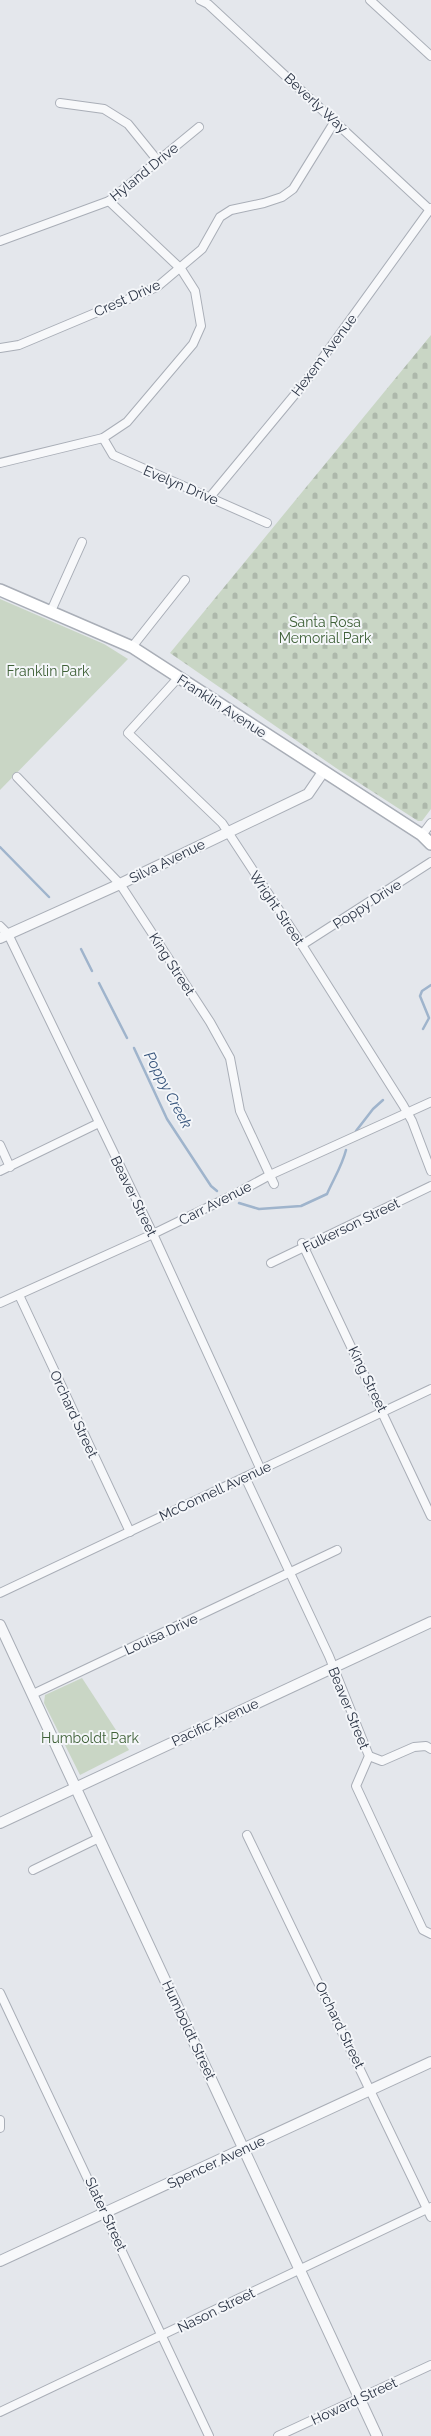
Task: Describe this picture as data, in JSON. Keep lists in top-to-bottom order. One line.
{"streets":{"main road":["Franklin Avenue"],"street":["Beverly Way","Hyland Drive","Crest Drive","Hexem Avenue","Evelyn Drive","Silva Avenue","Poppy Drive","Wright Street","King Street","Beaver Street","Carr Avenue","Fulkerson Street","Orchard Street","McConnell Avenue","Louisa Drive","Pacific Avenue","Humboldt Street","Spencer Avenue","Slater Street","Nason Street","Howard Street"]},"crossings":[["Beverly Way","Crest Drive"],["Beverly Way","Hexem Avenue"],["Hexem Avenue","Evelyn Drive"],["Franklin Avenue","Silva Avenue"],["Franklin Avenue","Wright Street"],["Silva Avenue","Wright Street"],["Silva Avenue","King Street"],["Silva Avenue","Beaver Street"],["Poppy Drive","Wright Street"],["Wright Street","Carr Avenue"],["King Street","Carr Avenue"],["King Street","Fulkerson Street"],["King Street","McConnell Avenue"],["Beaver Street","Carr Avenue"],["Beaver Street","McConnell Avenue"],["Beaver Street","Louisa Drive"],["Beaver Street","Pacific Avenue"],["Carr Avenue","Orchard Street"],["Orchard Street","McConnell Avenue"],["Orchard Street","Spencer Avenue"],["Orchard Street","Nason Street"],["Louisa Drive","Humboldt Street"],["Pacific Avenue","Humboldt Street"],["Humboldt Street","Spencer Avenue"],["Humboldt Street","Nason Street"],["Humboldt Street","Howard Street"],["Spencer Avenue","Slater Street"],["Slater Street","Nason Street"]],"water":["Poppy Creek"],"parks":["Santa Rosa Memorial Park","Franklin Park","Humboldt Park"]}
